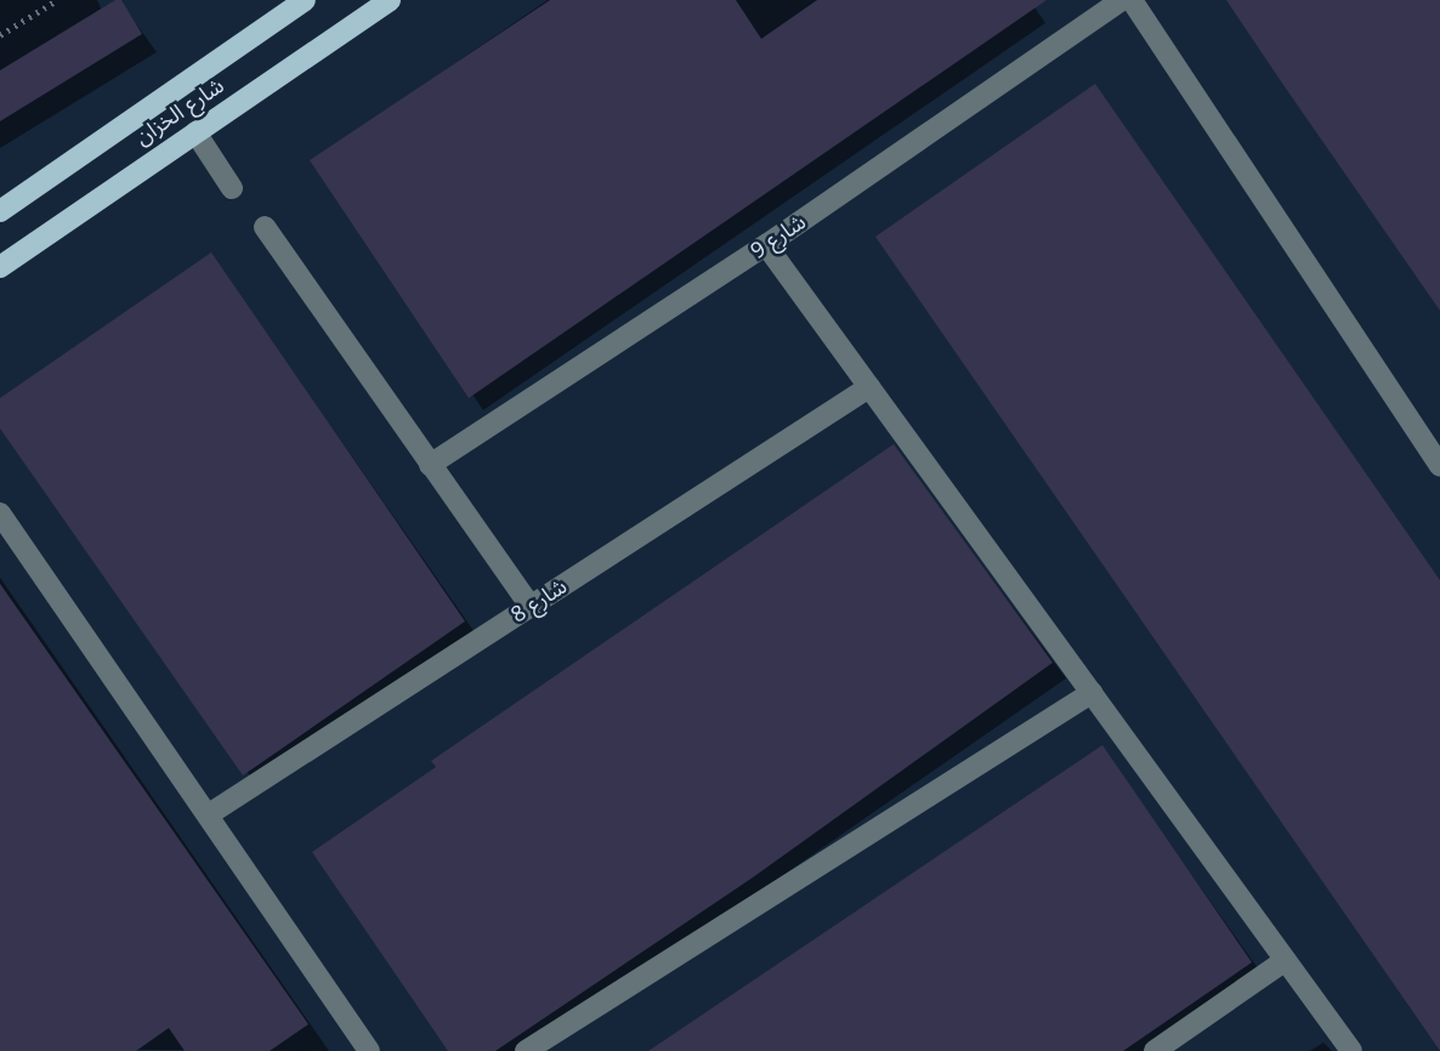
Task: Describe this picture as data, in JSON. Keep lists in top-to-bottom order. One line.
{"streets":{"main road":["شارع الخزان"],"street":["شارع 9","شارع 8"]}}
